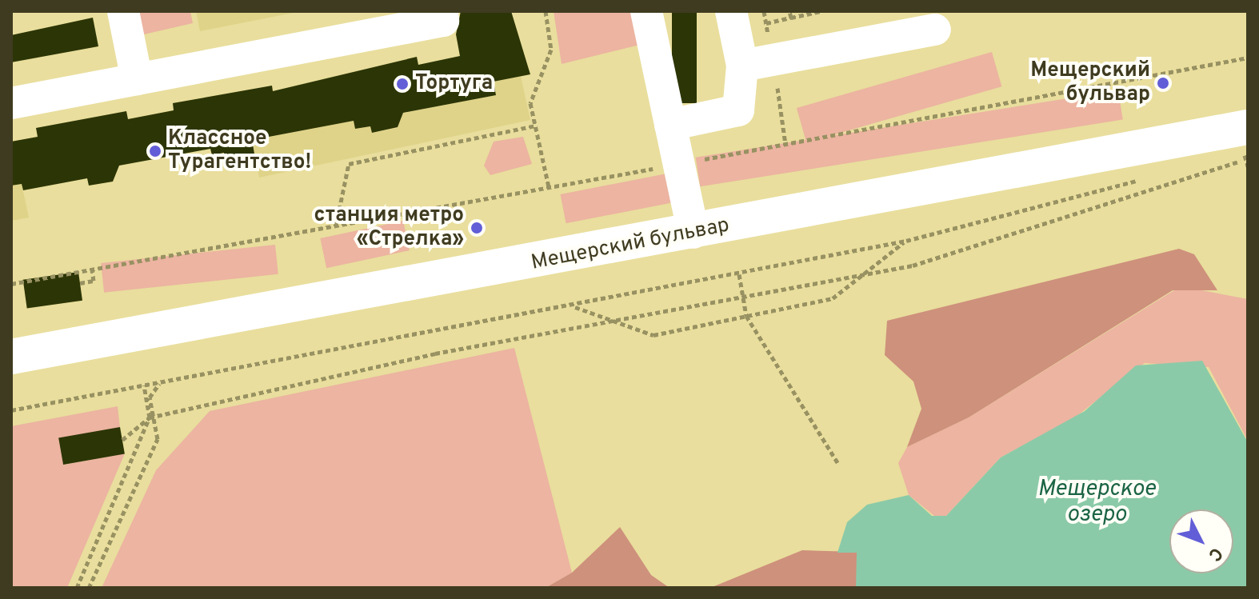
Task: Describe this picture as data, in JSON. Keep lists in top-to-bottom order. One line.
{"streets":{"main road":["Мещерский бульвар"]},"water":["Мещерское озеро"],"places":["Мещерский бульвар","Тортуга","Классное Турагентство!","станция метро «Стрелка»"],"north":"bottom right"}
